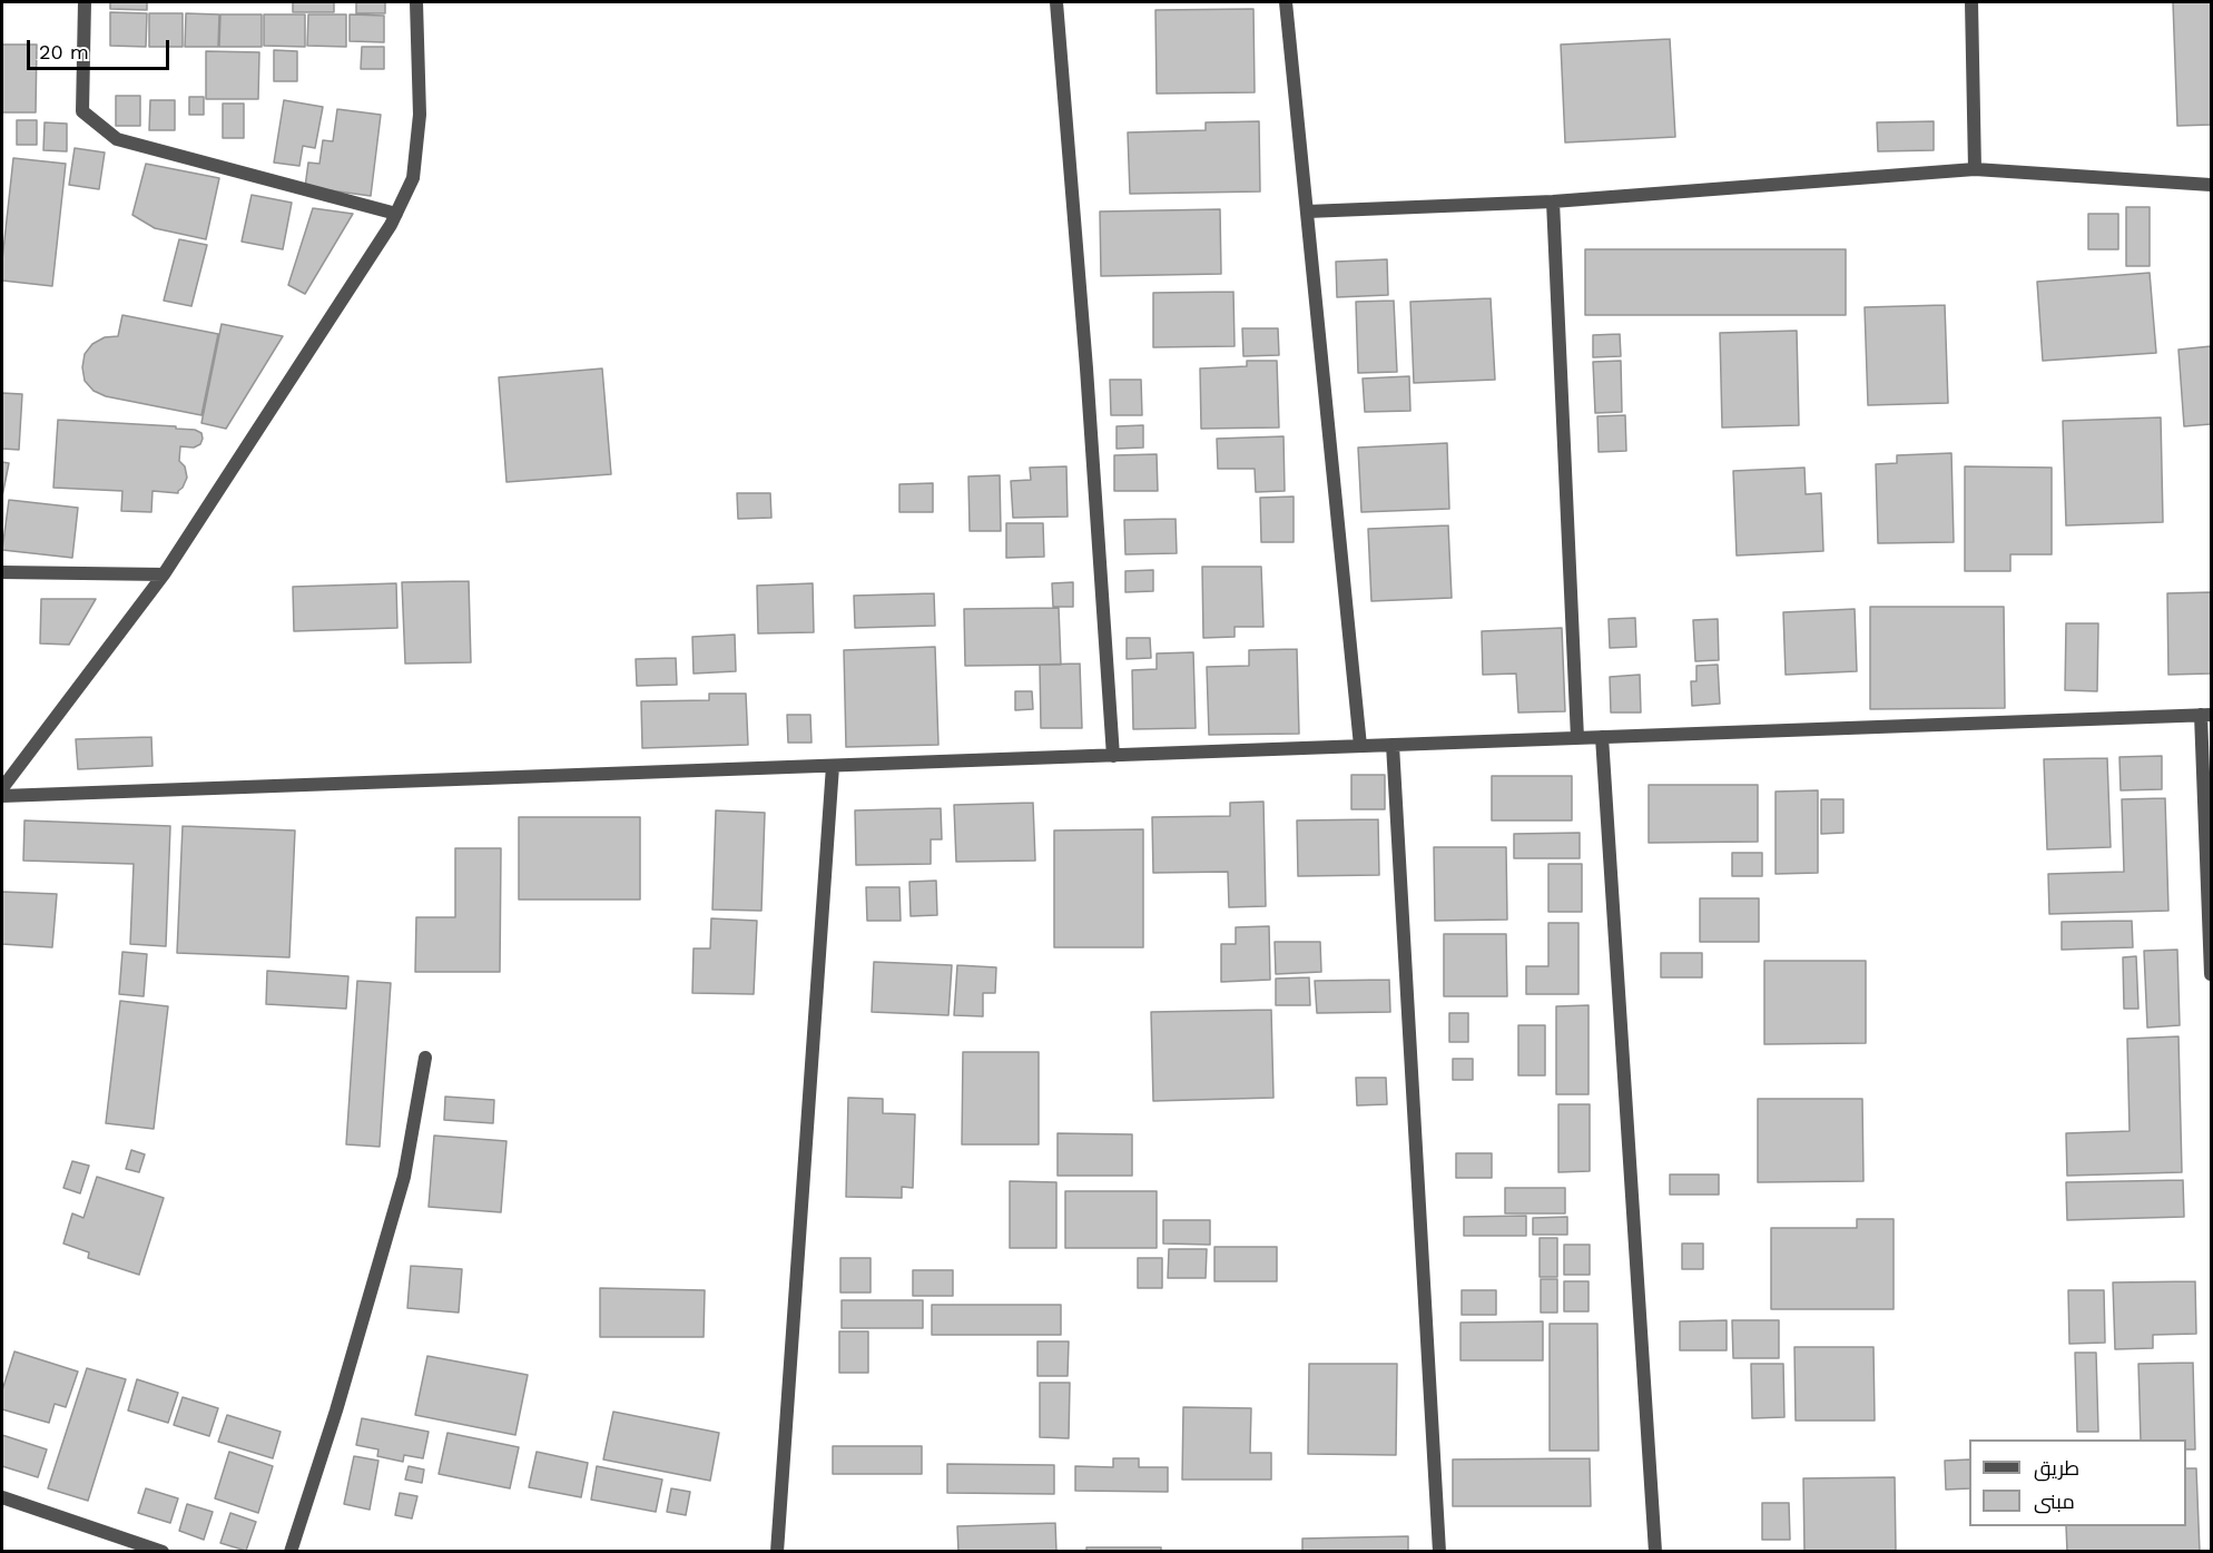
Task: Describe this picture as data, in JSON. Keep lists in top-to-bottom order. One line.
{"legend":["طريق","مبنى"],"scale_bar":"20 m"}
